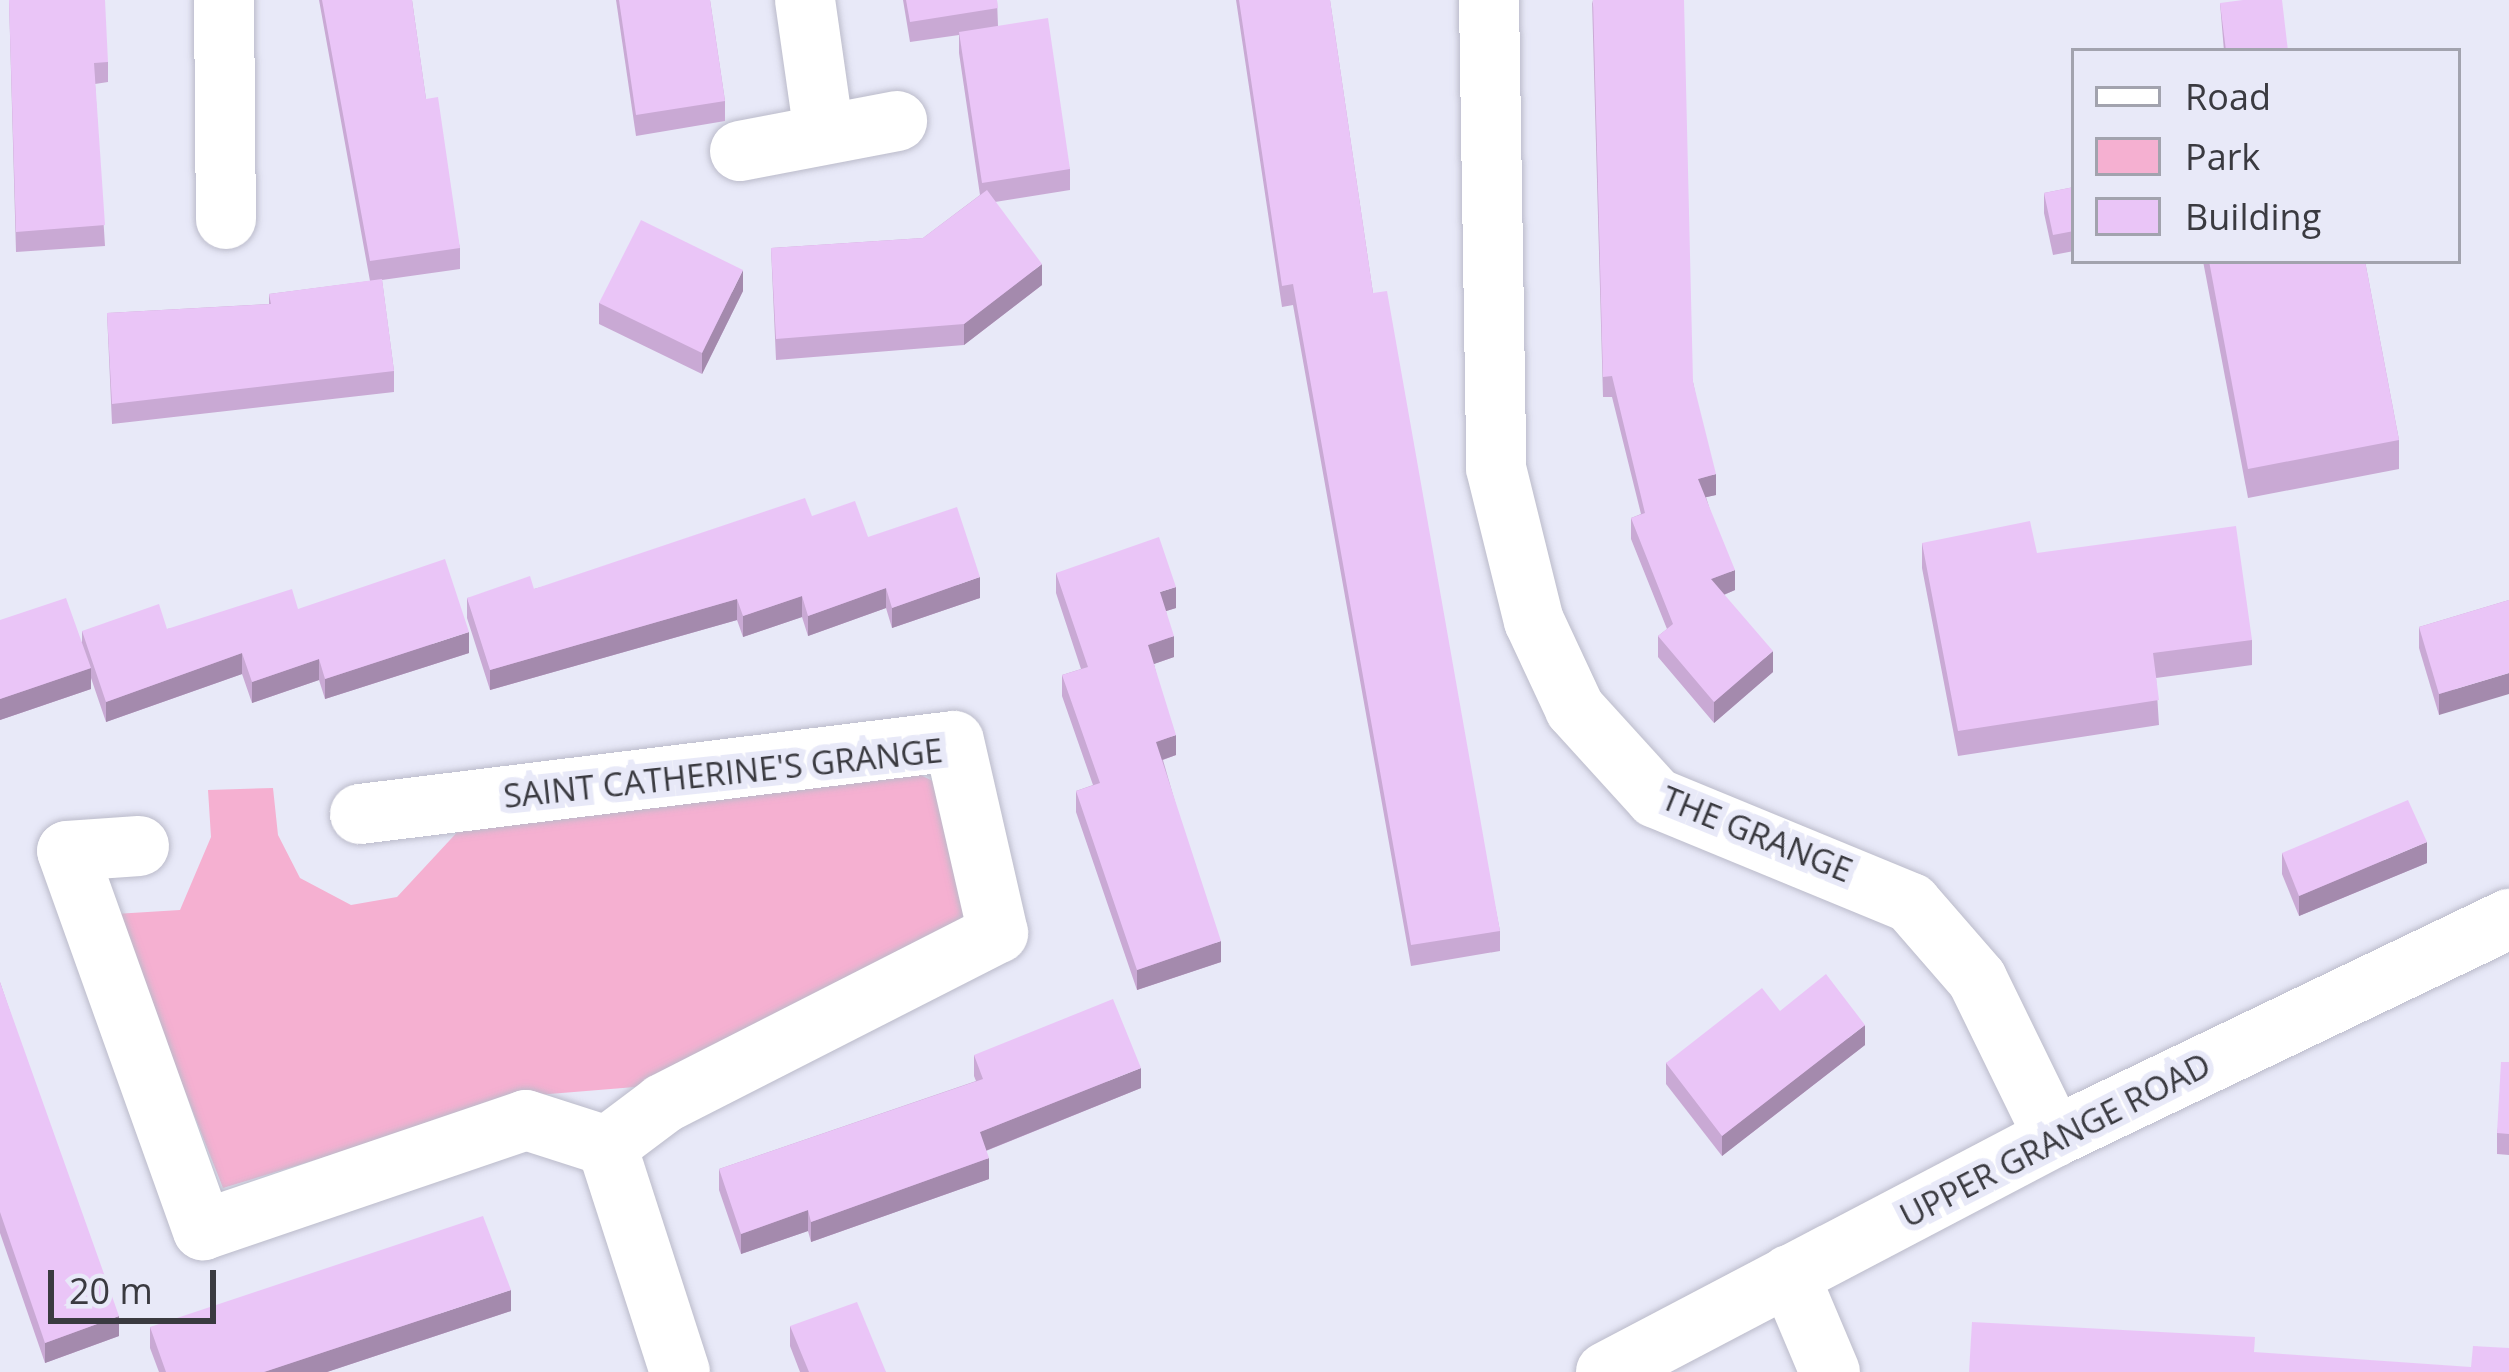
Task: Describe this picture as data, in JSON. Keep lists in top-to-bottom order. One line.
{"streets":{"street":["SAINT CATHERINE'S GRANGE","THE GRANGE","UPPER GRANGE ROAD"]},"crossings":[["THE GRANGE","UPPER GRANGE ROAD"]],"legend":["Road","Park","Building"],"scale_bar":"20 m"}
